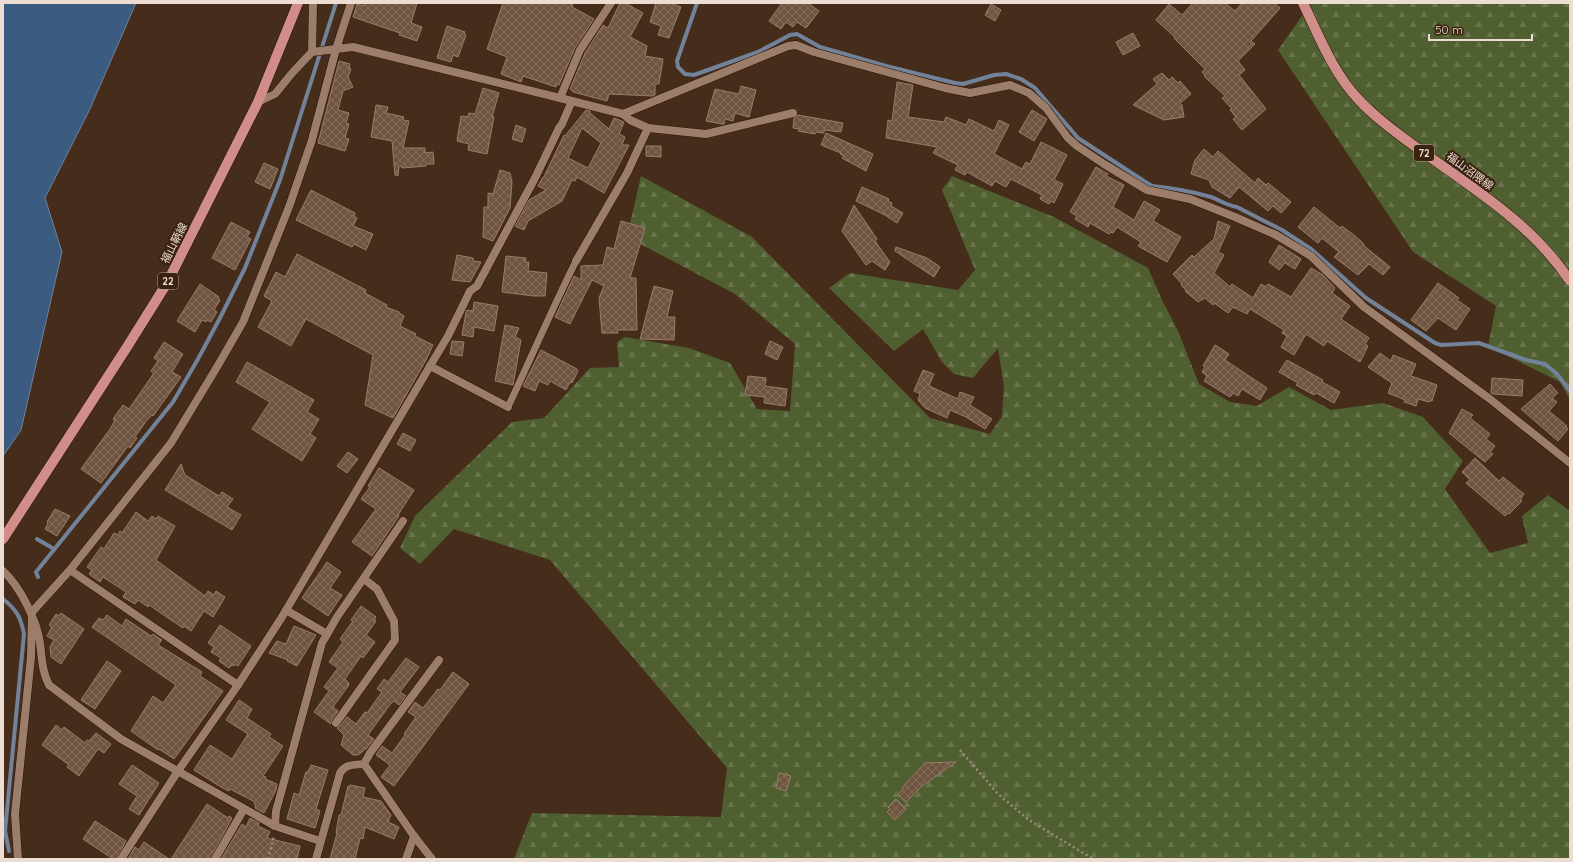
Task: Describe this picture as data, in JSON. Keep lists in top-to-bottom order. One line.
{"streets":{"main road":["72","福山沼隈線","福山鞆線","22"]},"scale_bar":"50 m"}
